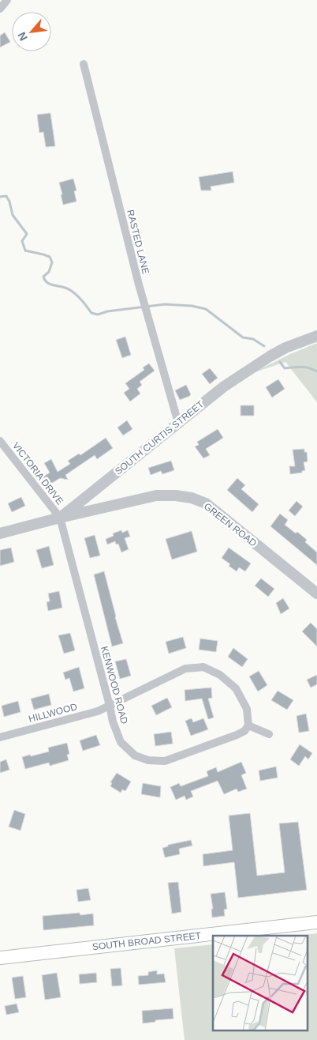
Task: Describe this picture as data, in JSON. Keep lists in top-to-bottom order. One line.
{"streets":{"main road":["SOUTH BROAD STREET"],"street":["RASTED LANE","SOUTH CURTIS STREET","VICTORIA DRIVE","GREEN ROAD","KENWOOD ROAD","HILLWOOD"]},"crossings":[["RASTED LANE","SOUTH CURTIS STREET"],["SOUTH CURTIS STREET","VICTORIA DRIVE"],["SOUTH CURTIS STREET","GREEN ROAD"],["SOUTH CURTIS STREET","KENWOOD ROAD"],["VICTORIA DRIVE","GREEN ROAD"],["VICTORIA DRIVE","KENWOOD ROAD"],["GREEN ROAD","KENWOOD ROAD"],["KENWOOD ROAD","HILLWOOD"]],"north":"bottom left"}
